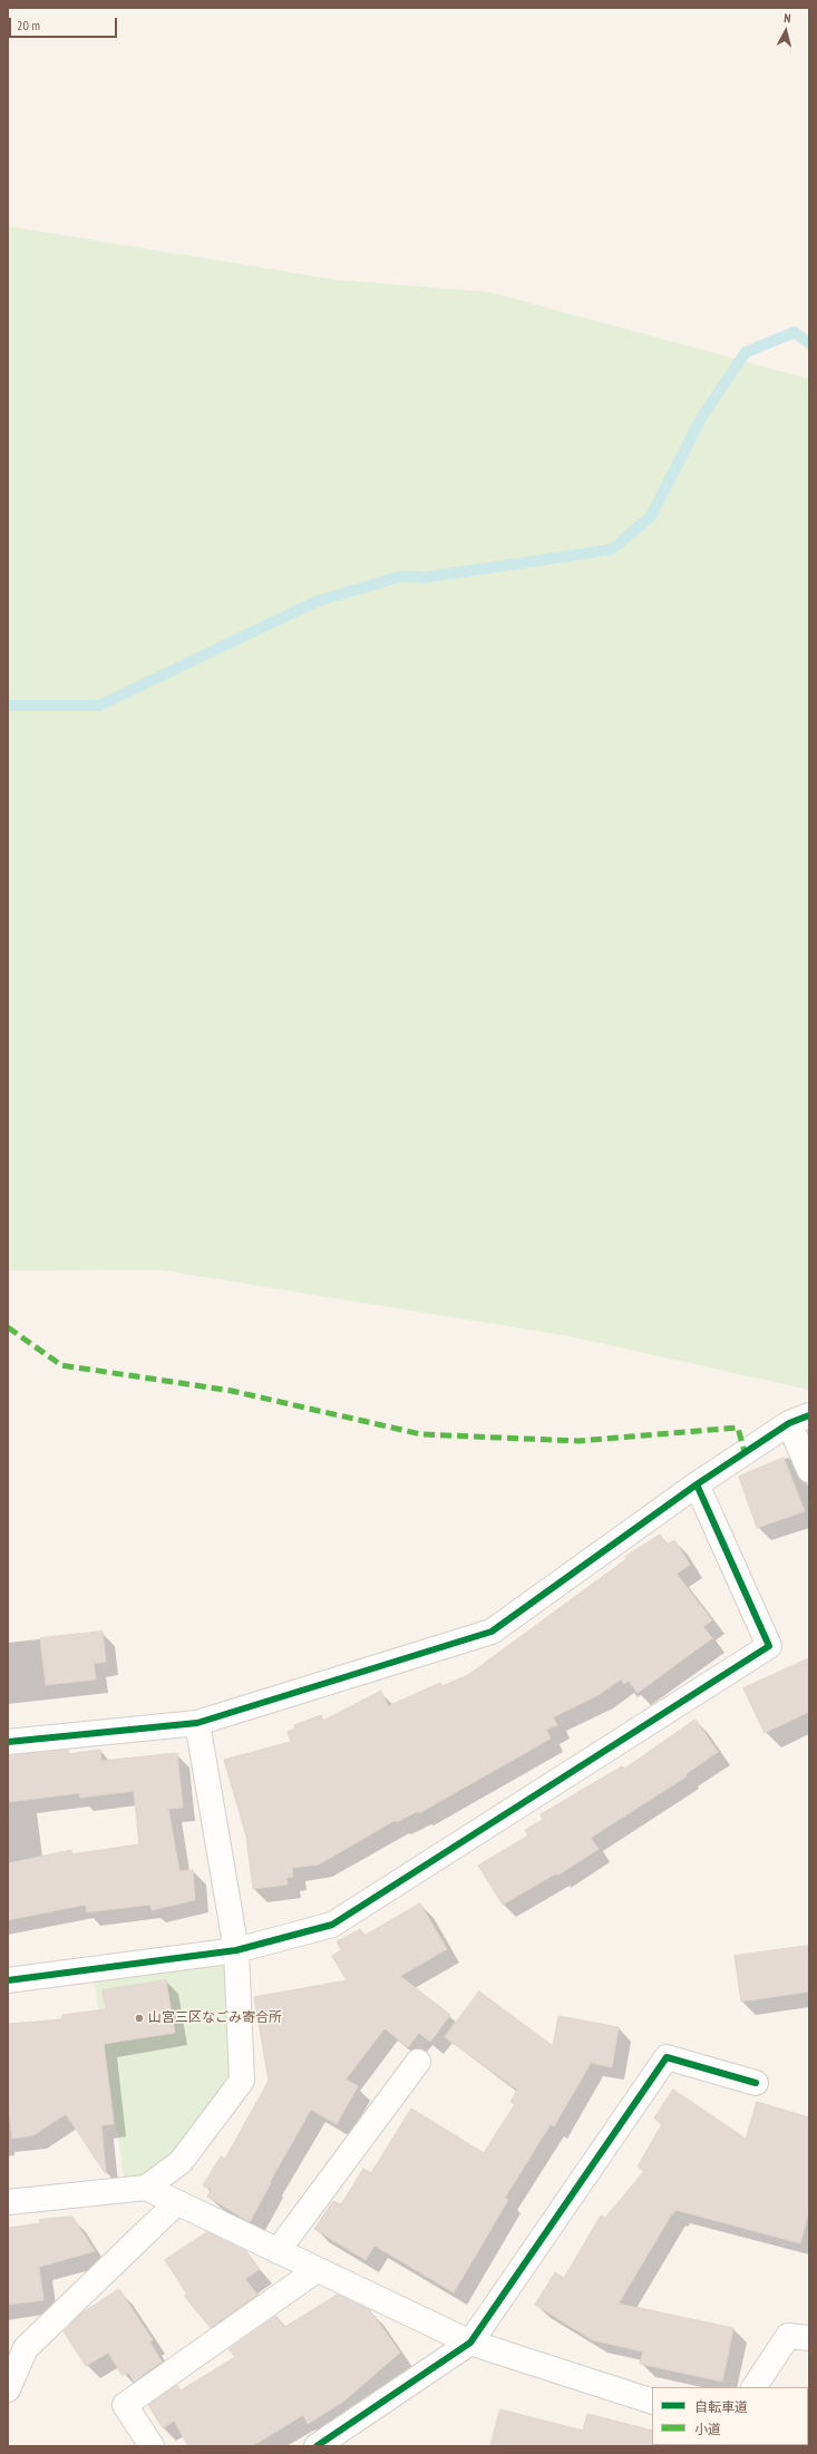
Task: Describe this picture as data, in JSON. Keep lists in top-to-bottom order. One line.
{"places":["山宮三区なごみ寄合所"],"legend":["自転車道","小道"],"scale_bar":"20 m","north":"top"}
